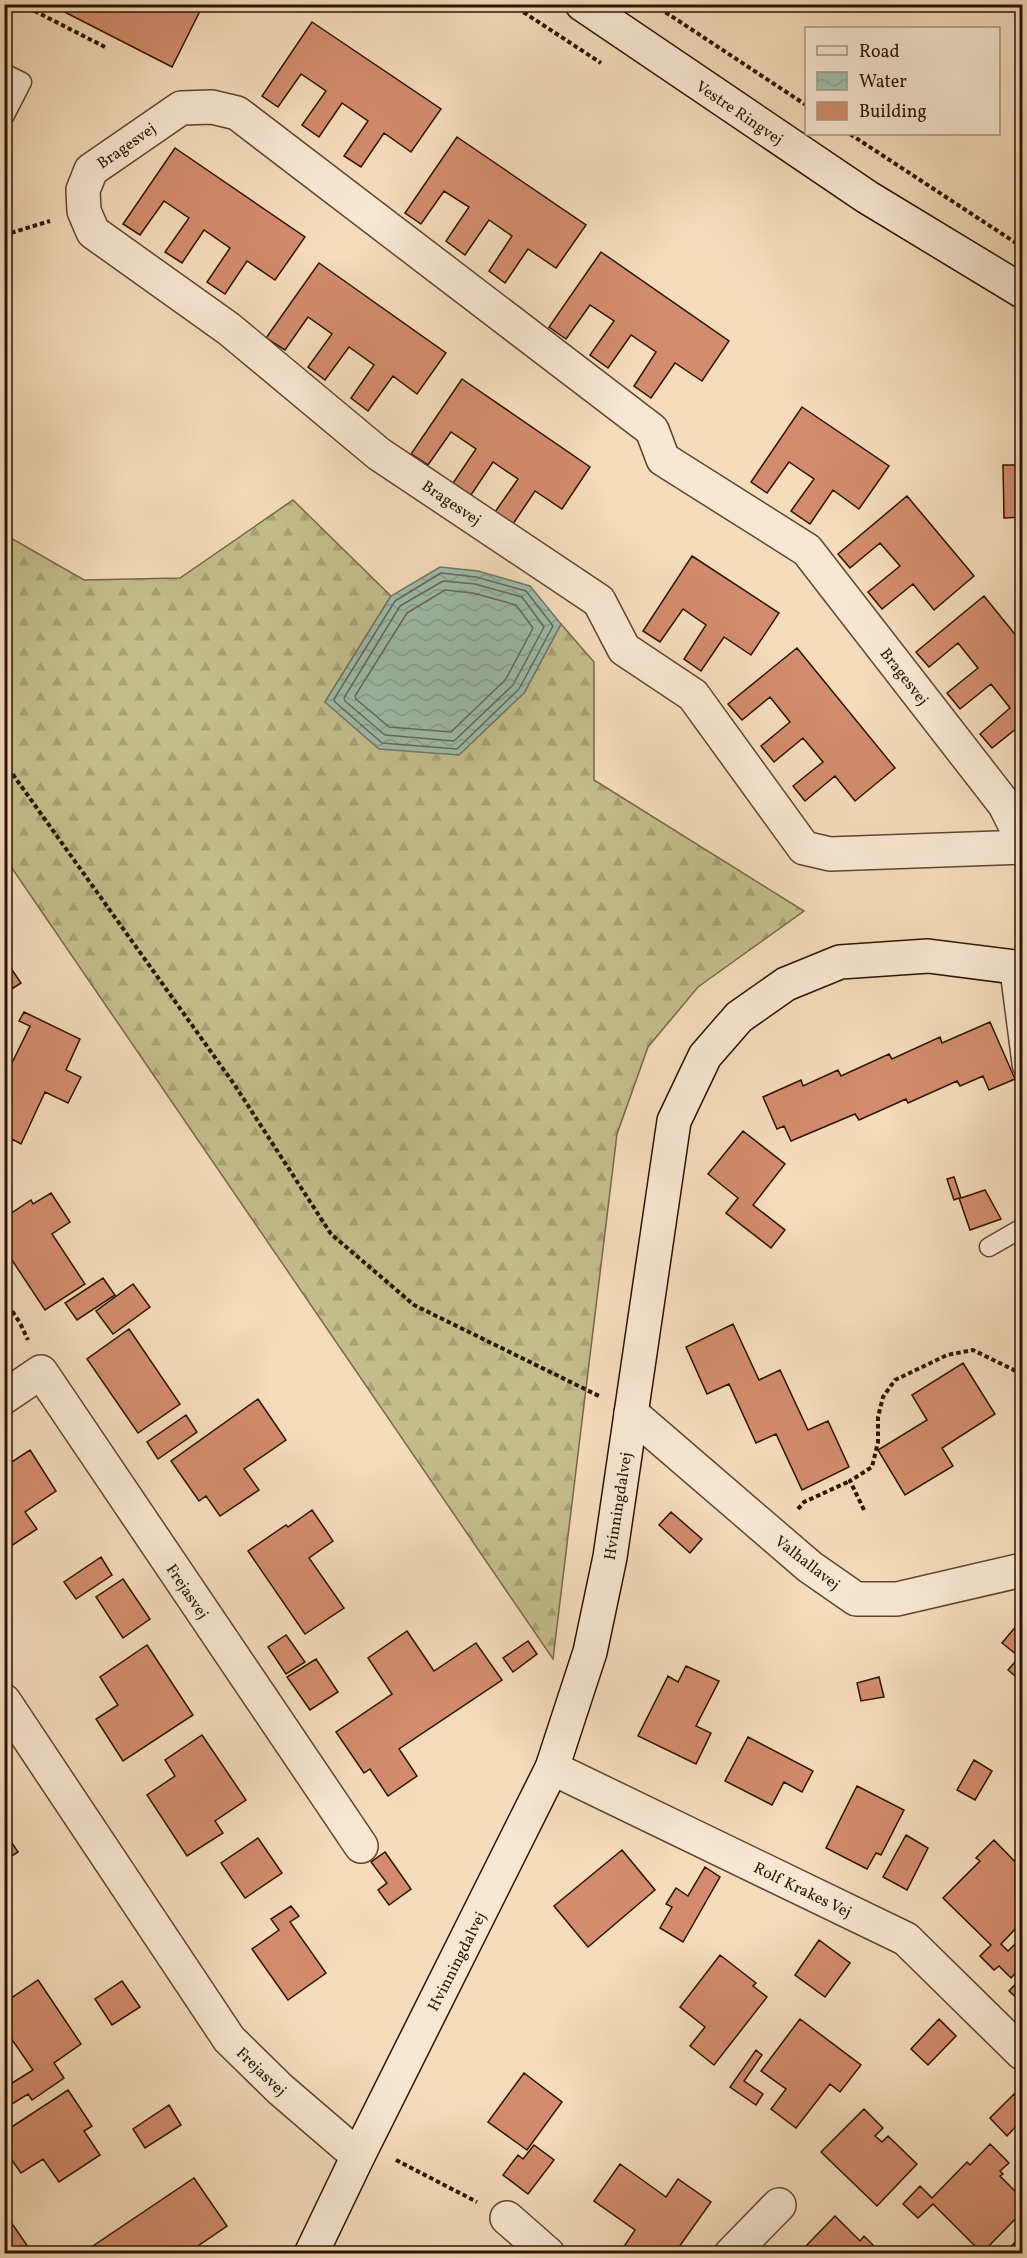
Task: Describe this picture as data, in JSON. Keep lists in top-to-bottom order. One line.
{"streets":{"street":["Vestre Ringvej","Bragesvej","Hvinningdalvej","Valhallavej","Frejasvej","Rolf Krakes Vej"]},"crossings":[["Hvinningdalvej","Valhallavej"],["Hvinningdalvej","Frejasvej"],["Hvinningdalvej","Rolf Krakes Vej"]],"legend":["Road","Water","Building"]}
